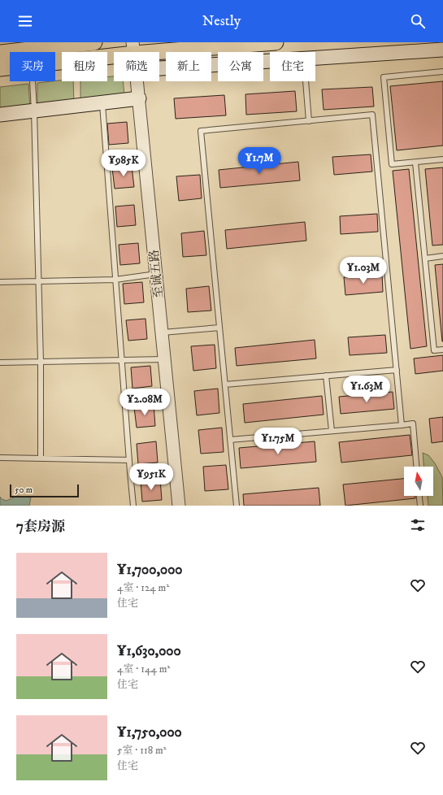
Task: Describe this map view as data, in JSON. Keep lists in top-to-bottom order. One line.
{"streets":{"street":["至诚五路"]},"scale_bar":"50 m","north":"top","page":{"header":"Nestly","chip":["买房","租房","筛选","新上","公寓","住宅"],"price":["¥1.7M","¥985K","¥1.03M","¥1.63M","¥2.08M","¥1.75M","¥951K"],"scale":"50 m","heading":"7套房源","list":[{"name":"¥1,700,000","note":"4室 · 124 m² · 住宅"},{"name":"¥1,630,000","note":"4室 · 144 m² · 住宅"},{"name":"¥1,750,000","note":"5室 · 118 m² · 住宅"}]}}
